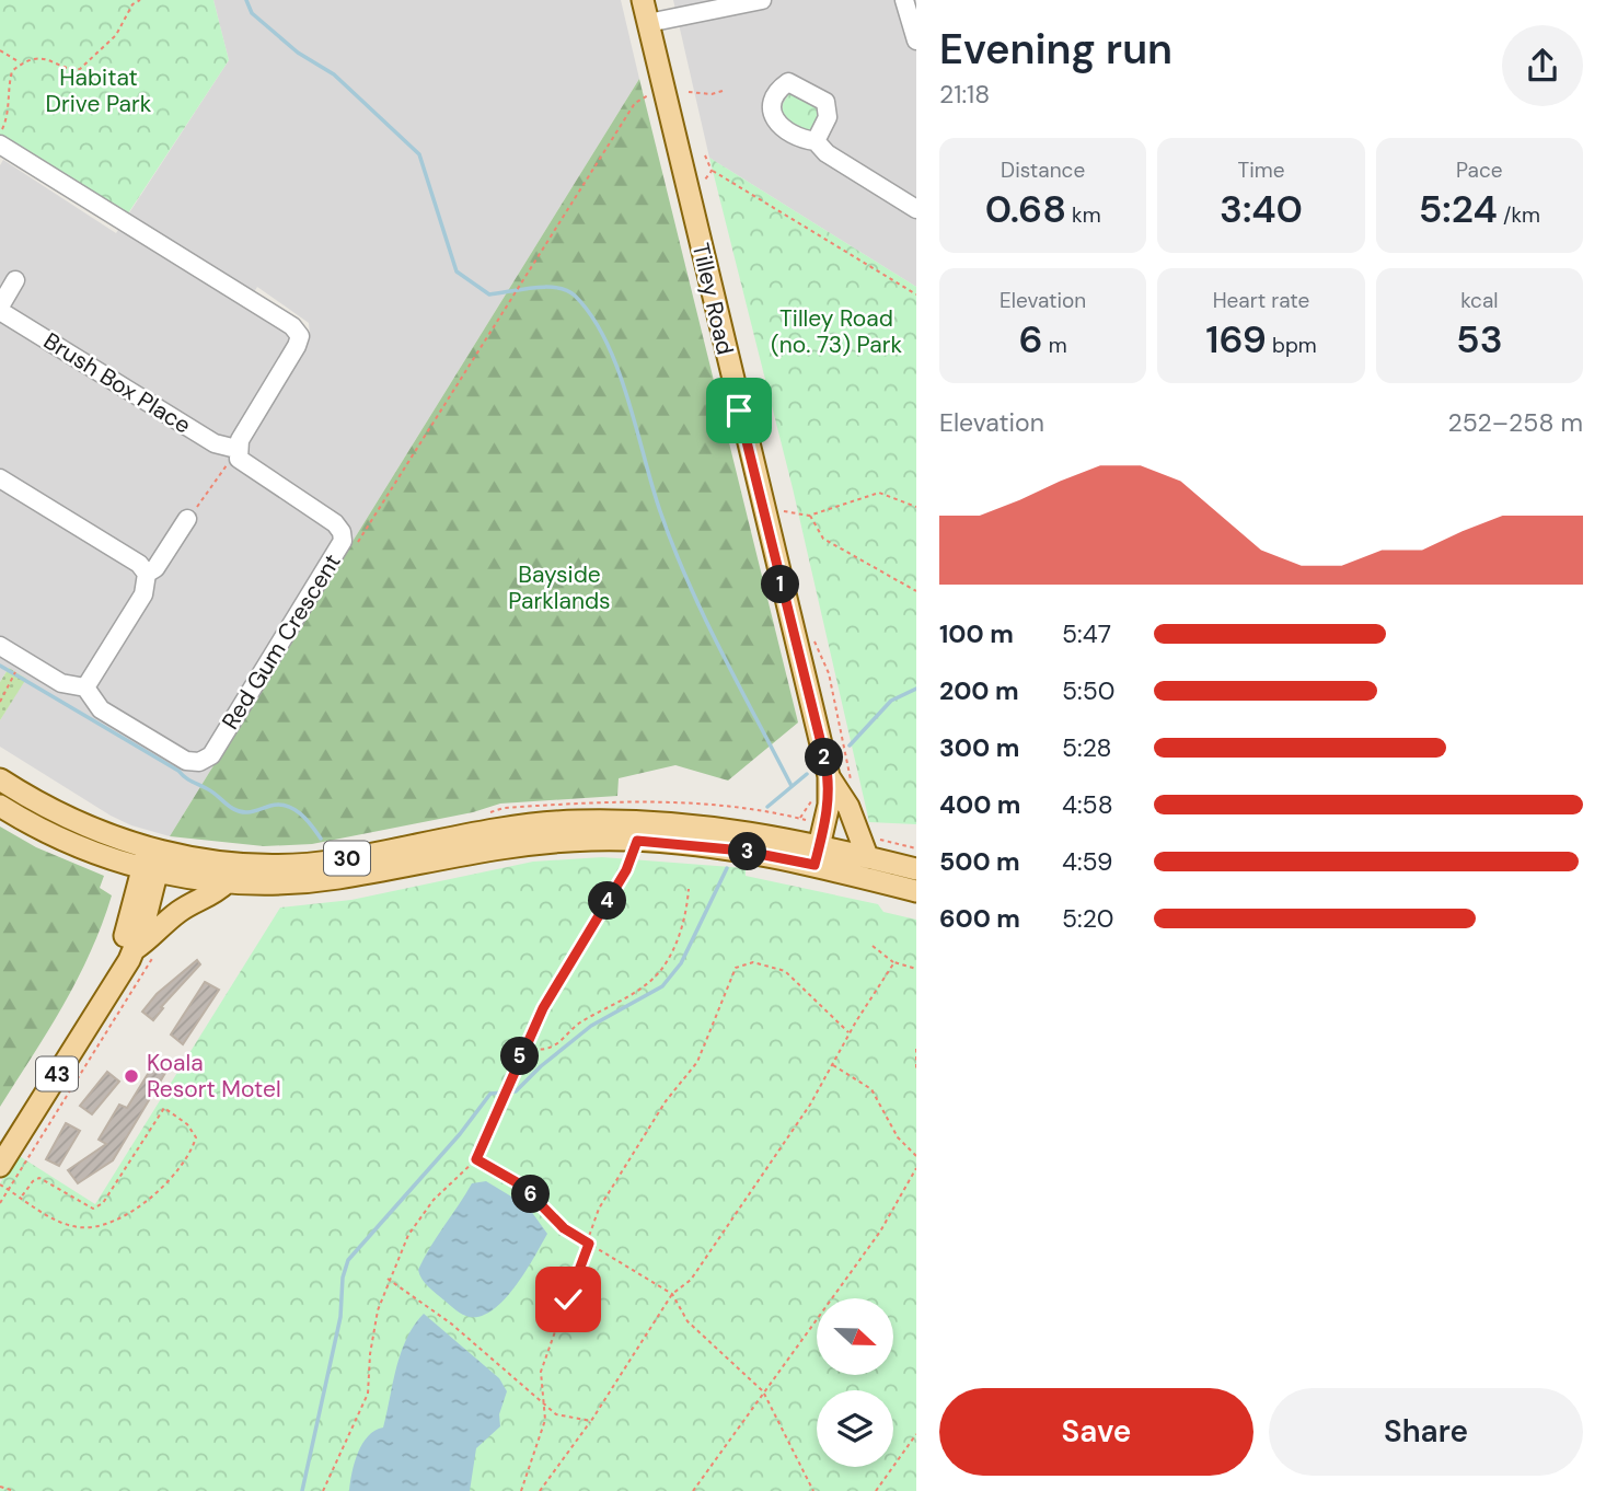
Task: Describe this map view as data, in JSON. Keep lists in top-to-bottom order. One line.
{"streets":{"main road":["Tilley Road","30","43"],"street":["Brush Box Place","Red Gum Crescent"]},"crossings":[["Tilley Road","30"],["Brush Box Place","Red Gum Crescent"],["30","43"]],"parks":["Habitat Drive Park","Tilley Road (no. 73) Park","Bayside Parklands"],"places":["Koala Resort Motel"],"north":"right","page":{"heading":["Evening run","21:18"],"stats":[["Distance","0.68 km"],["Time","3:40"],["Pace","5:24 /km"],["Elevation","6 m"],["Heart rate","169 bpm"],["kcal","53"]],"chart":["Elevation","252–258 m"],"pins":["1","2","3","4","5","6"],"list":[{"name":"100 m","note":"5:47"},{"name":"200 m","note":"5:50"},{"name":"300 m","note":"5:28"},{"name":"400 m","note":"4:58"},{"name":"500 m","note":"4:59"},{"name":"600 m","note":"5:20"}],"buttons":["Save","Share"]}}
